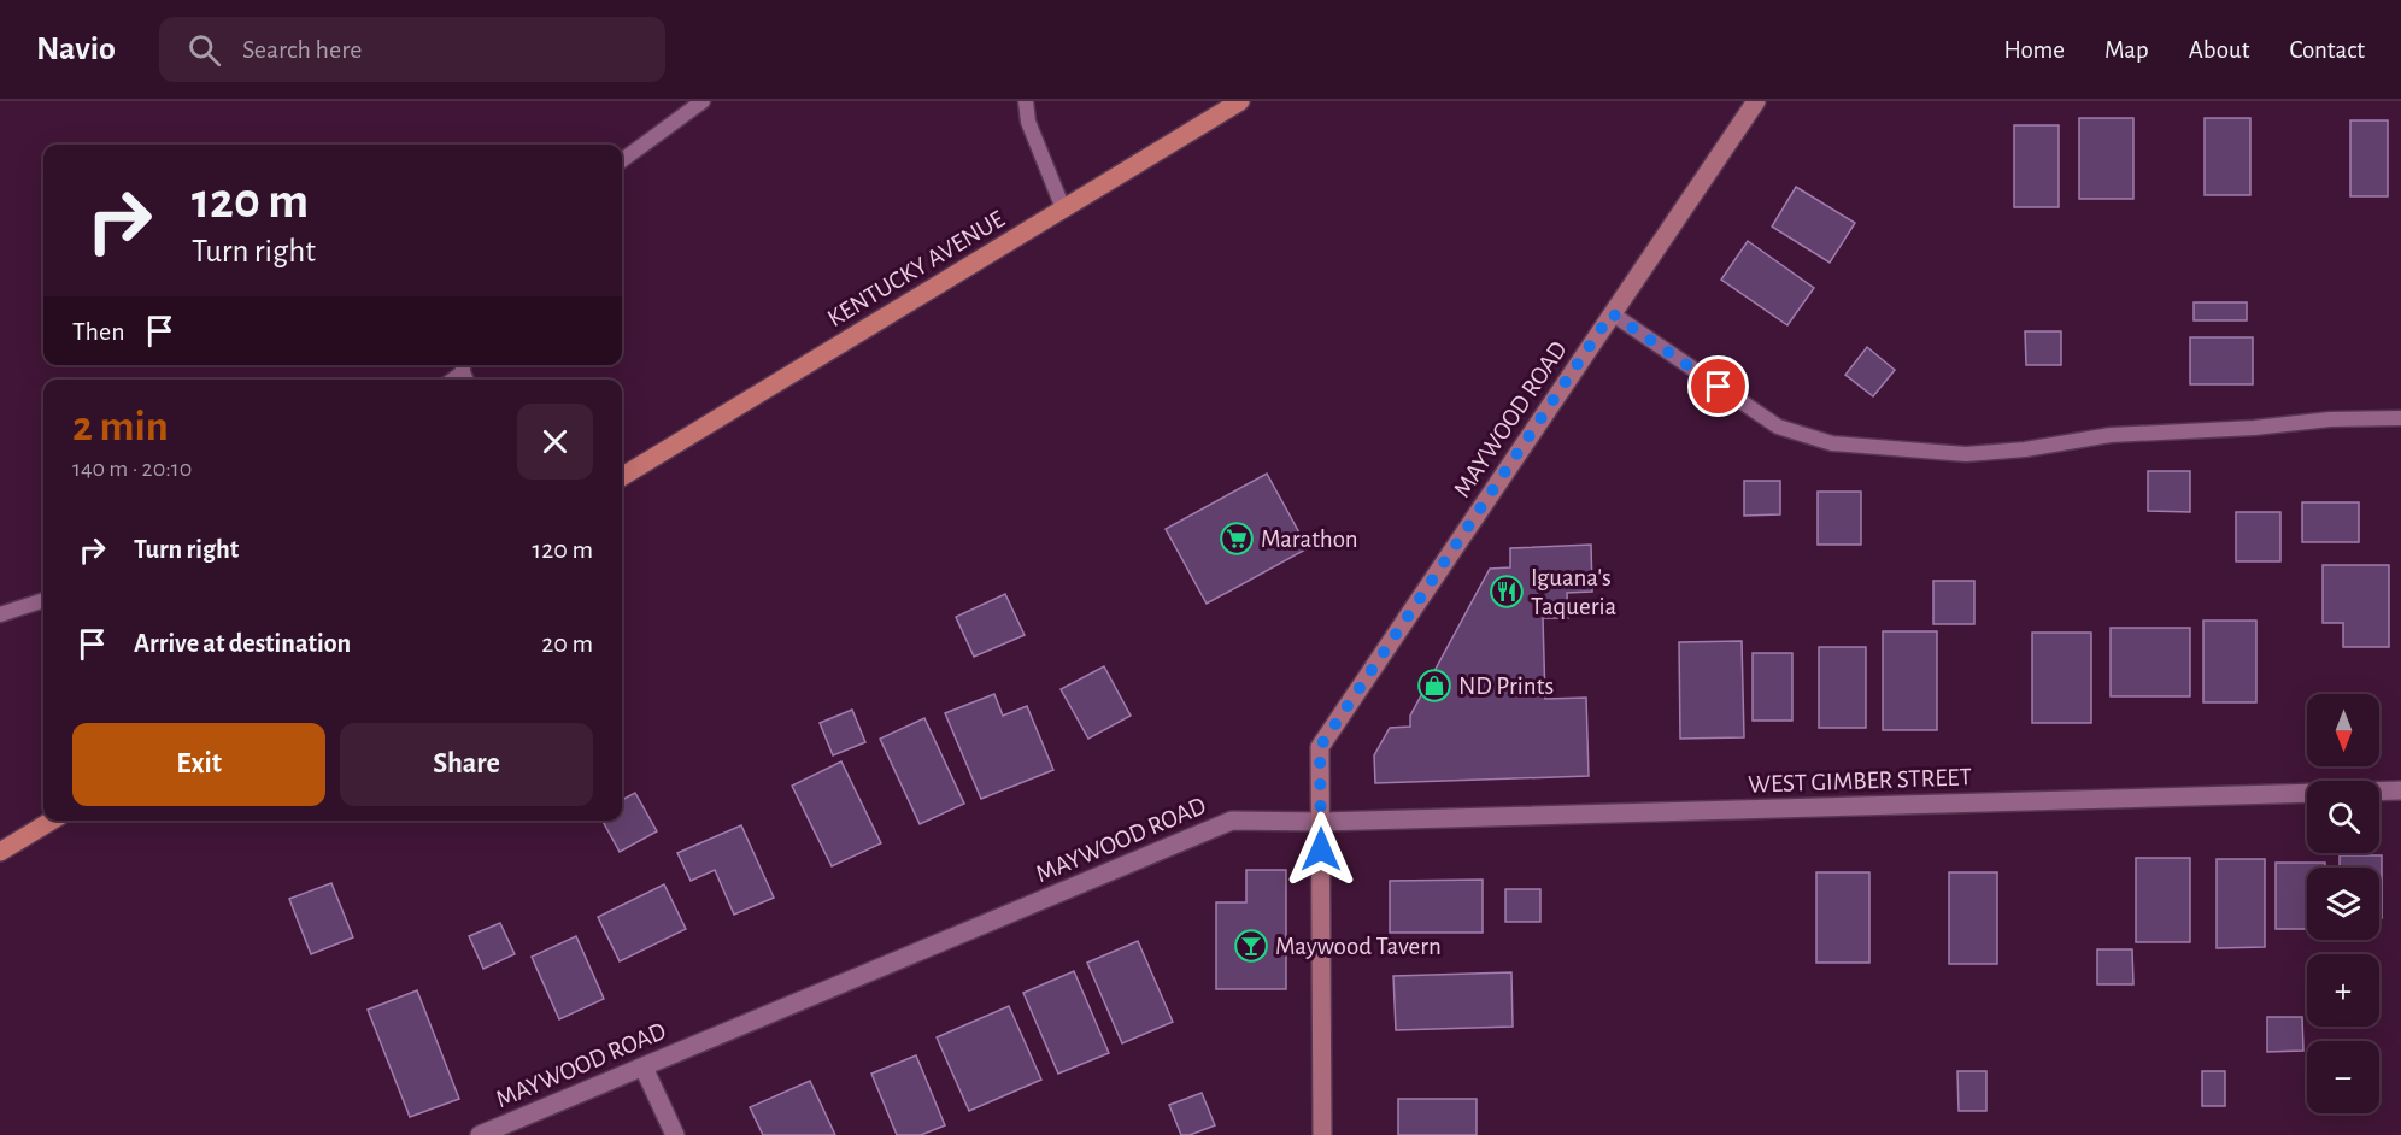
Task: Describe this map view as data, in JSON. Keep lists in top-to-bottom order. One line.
{"streets":{"main road":["KENTUCKY AVENUE","MAYWOOD ROAD"],"street":["WEST GIMBER STREET"]},"crossings":[["MAYWOOD ROAD","WEST GIMBER STREET"]],"places":{"supermarket":["Marathon"],"restaurant":["Iguana's Taqueria"],"shop":["ND Prints"],"bar":["Maywood Tavern"]},"north":"bottom","page":{"header":"Navio","search":"Search here","nav":["Home","Map","About","Contact"],"turn":["120 m","Turn right"],"then":"Then","heading":["2 min","140 m · 20:10"],"list":[{"name":"Turn right","value":"120 m"},{"name":"Arrive at destination","value":"20 m"}],"map_buttons":["+","−"],"buttons":["Exit","Share"]}}
